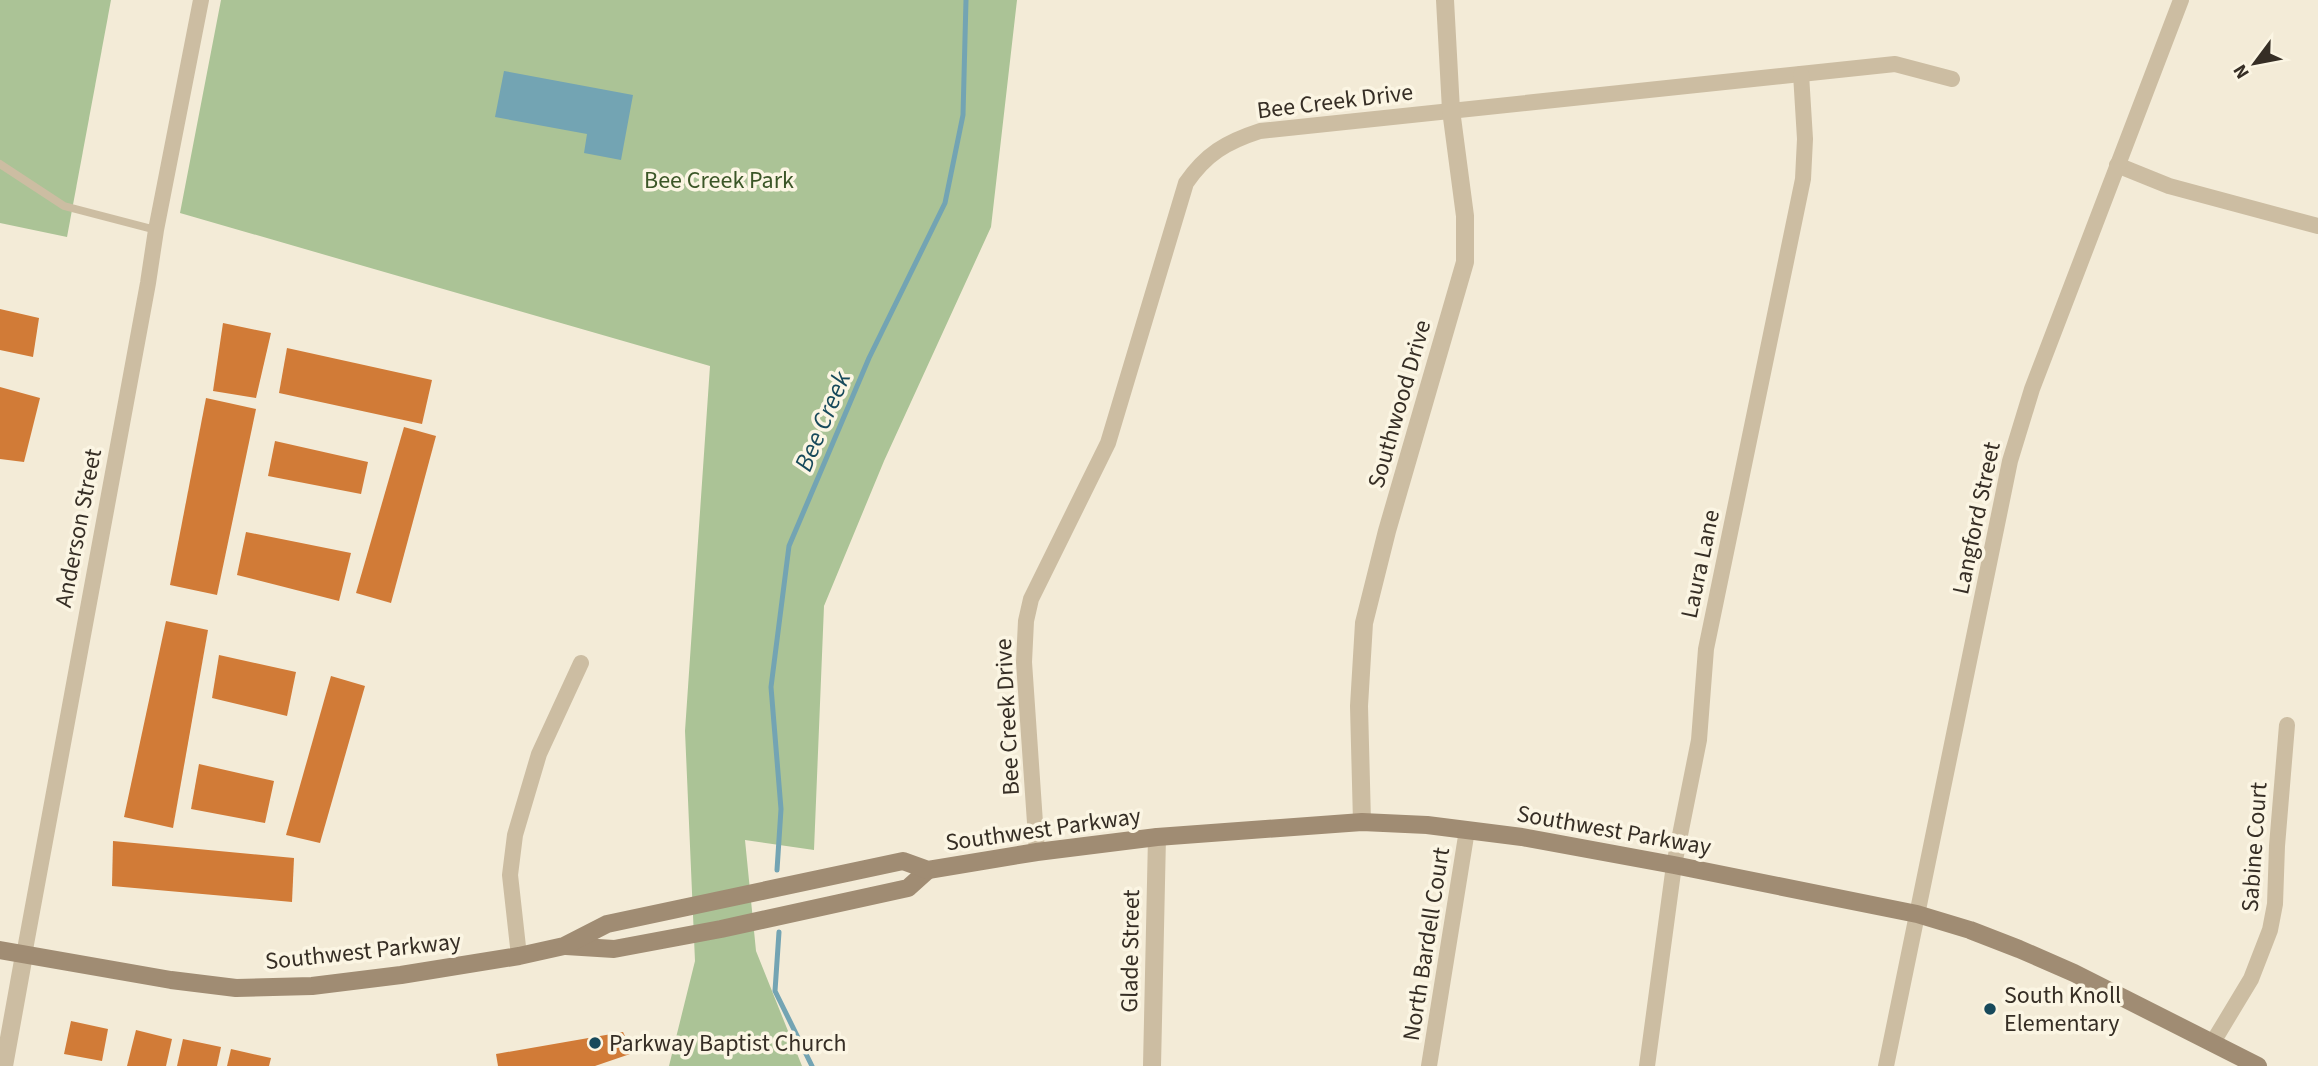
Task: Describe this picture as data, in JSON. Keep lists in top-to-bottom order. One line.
{"streets":{"main road":["Southwest Parkway"],"street":["Bee Creek Drive","Southwood Drive","Langford Street","Anderson Street","Laura Lane","Sabine Court","North Bardell Court","Glade Street"]},"crossings":[["Bee Creek Drive","Southwood Drive"],["Bee Creek Drive","Laura Lane"],["Bee Creek Drive","Southwest Parkway"],["Southwood Drive","Southwest Parkway"],["Langford Street","Southwest Parkway"],["Anderson Street","Southwest Parkway"],["Laura Lane","Southwest Parkway"],["Southwest Parkway","Sabine Court"],["Southwest Parkway","North Bardell Court"],["Southwest Parkway","Glade Street"]],"water":["Bee Creek"],"parks":["Bee Creek Park"],"places":["South Knoll Elementary","Parkway Baptist Church"],"north":"bottom left"}
